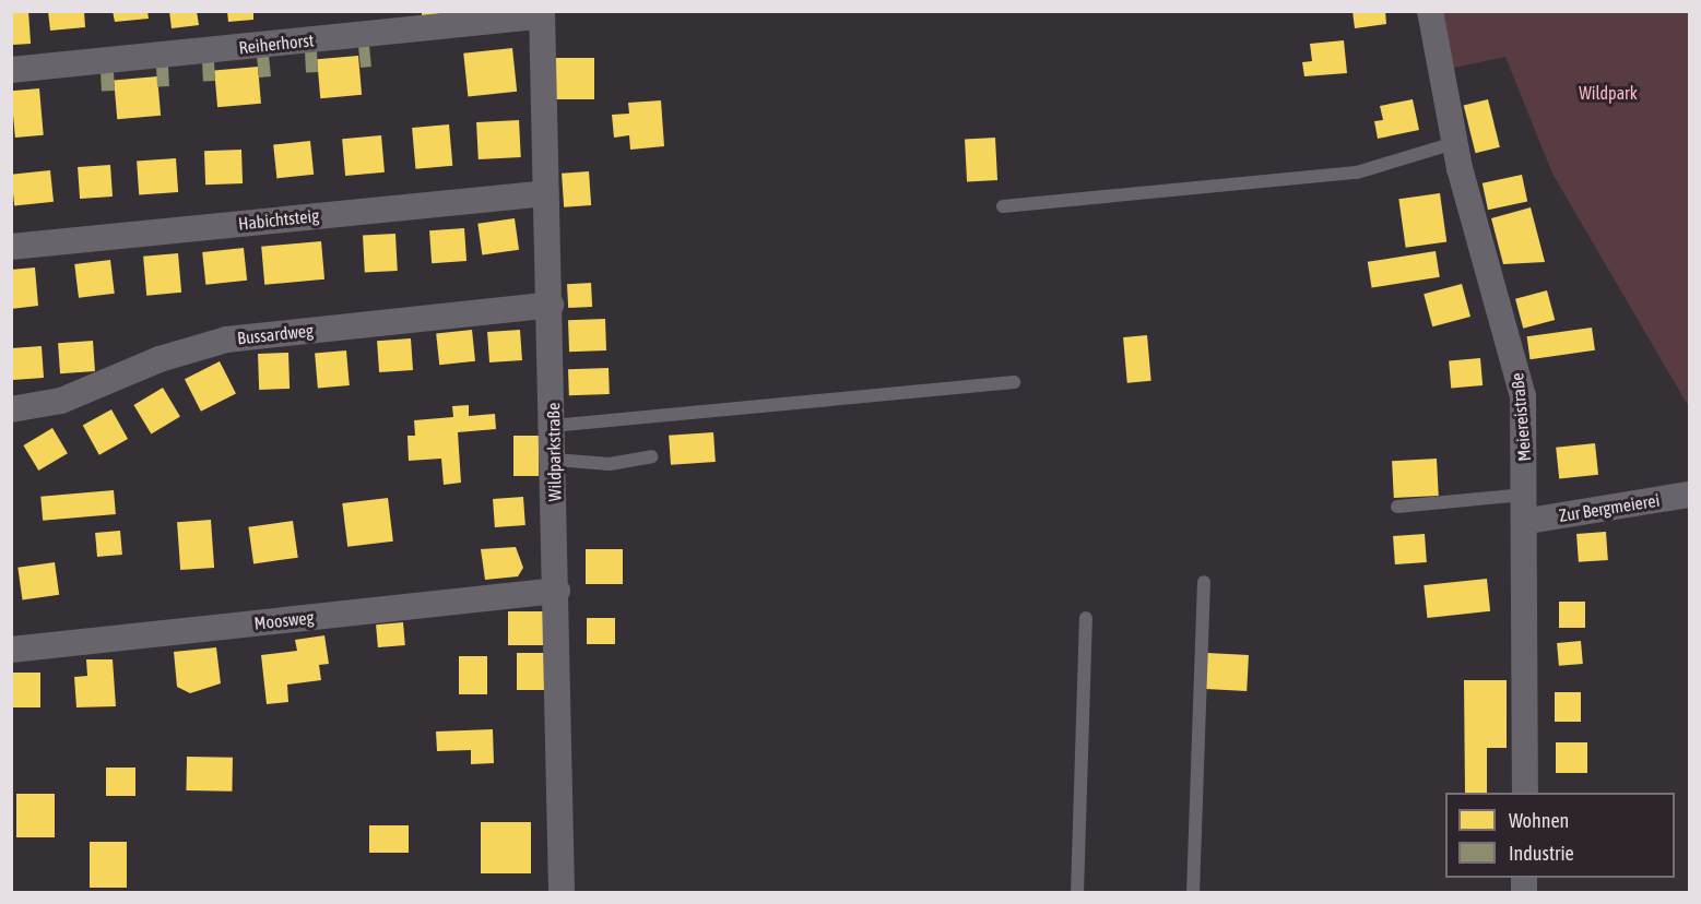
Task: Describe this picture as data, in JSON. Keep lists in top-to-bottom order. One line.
{"streets":{"street":["Reiherhorst","Habichtsteig","Bussardweg","Meiereistraße","Wildparkstraße","Zur Bergmeierei","Moosweg"]},"crossings":[["Reiherhorst","Wildparkstraße"],["Habichtsteig","Wildparkstraße"],["Bussardweg","Wildparkstraße"],["Meiereistraße","Zur Bergmeierei"],["Wildparkstraße","Moosweg"]],"parks":["Wildpark"],"legend":["Wohnen","Industrie"]}
